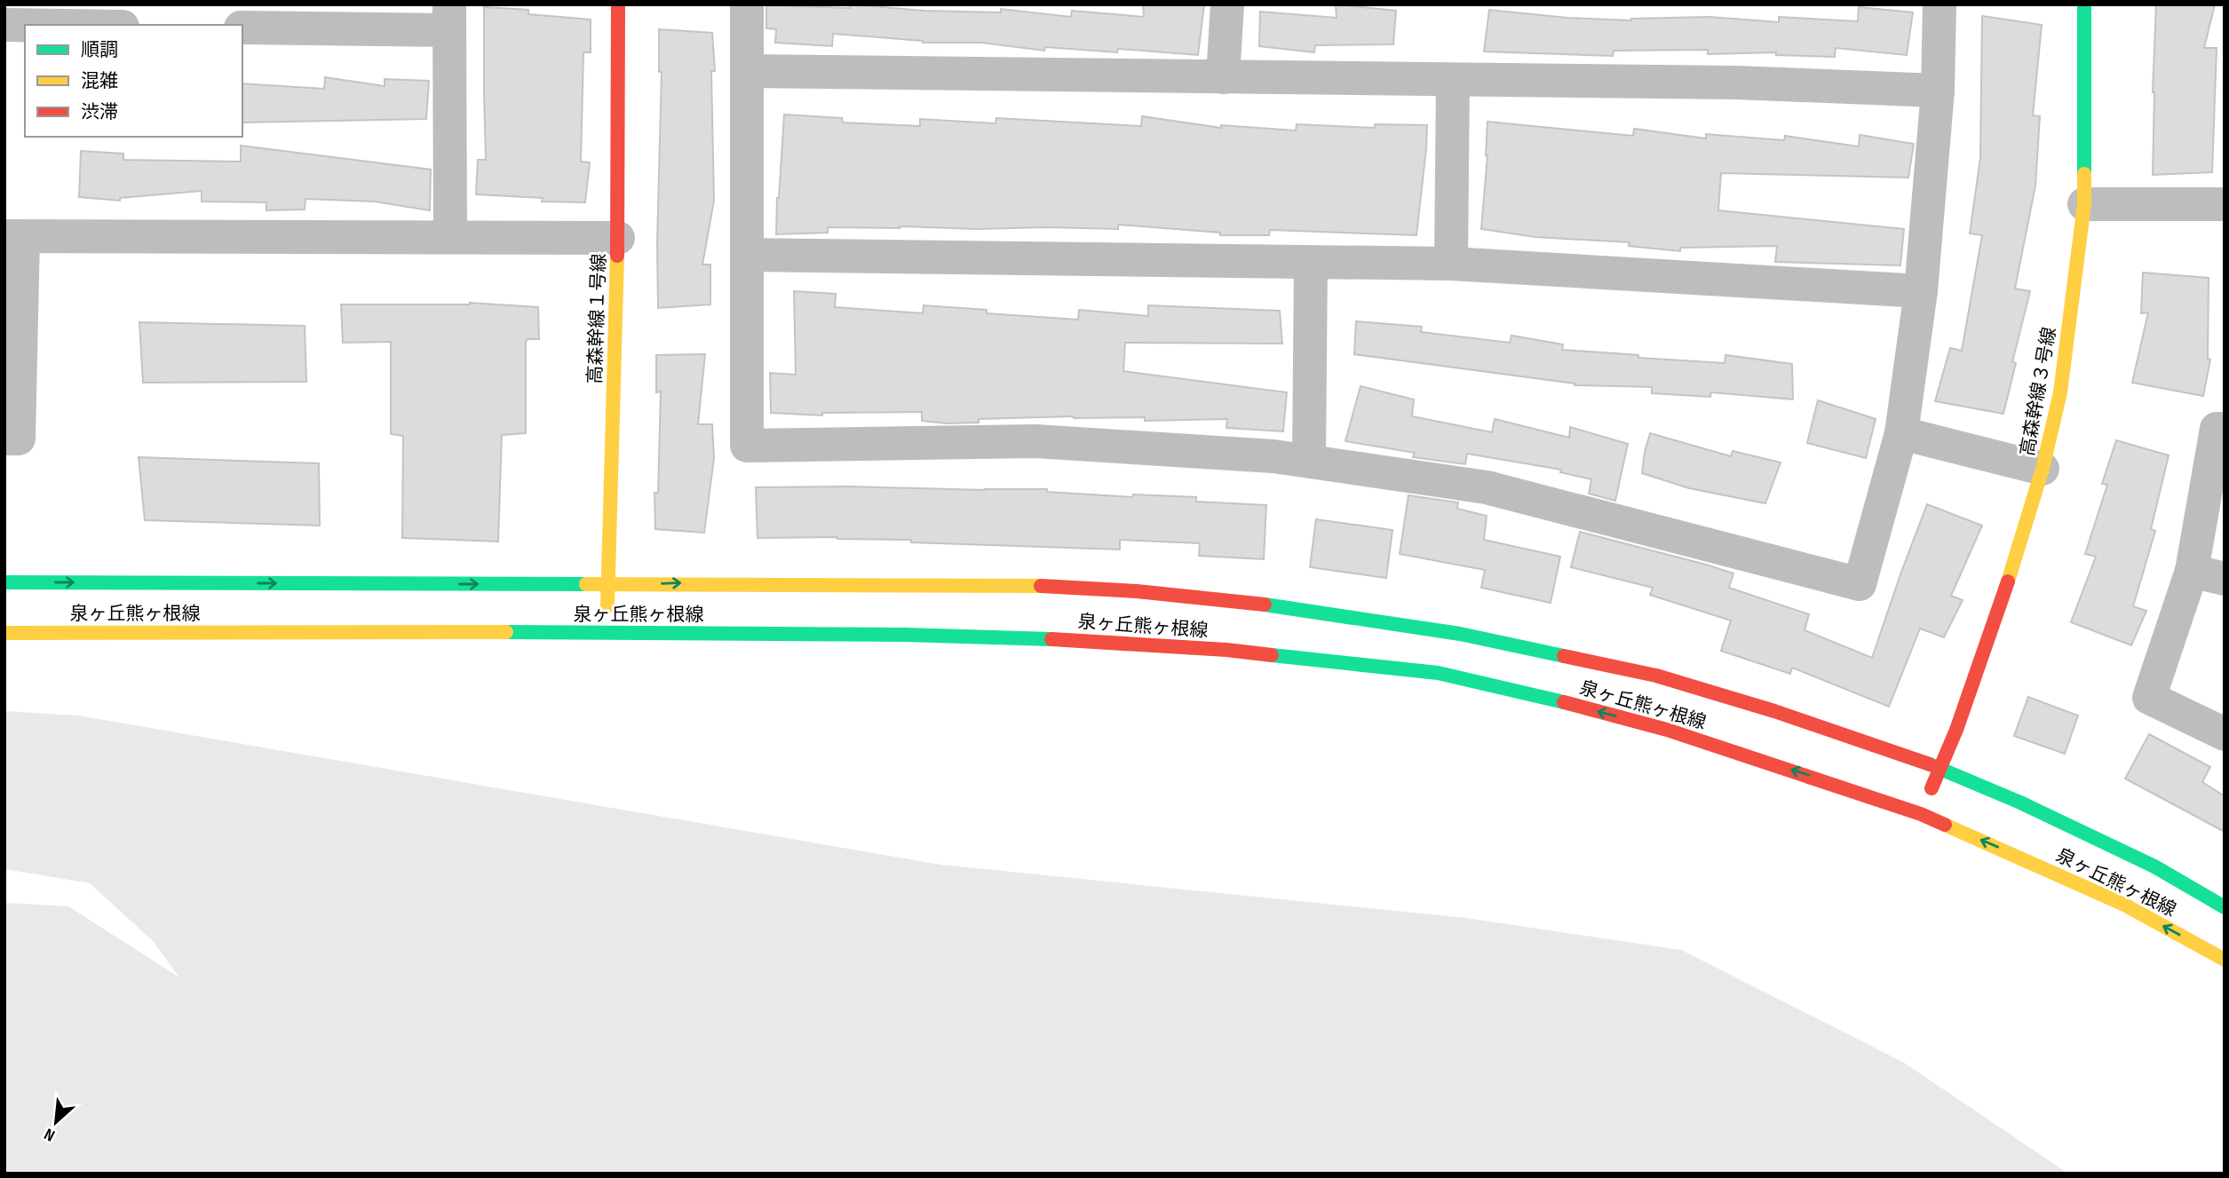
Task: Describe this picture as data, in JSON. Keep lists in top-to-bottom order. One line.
{"streets":{"main road":["高森幹線１号線","高森幹線３号線","泉ヶ丘熊ヶ根線"]},"crossings":[["高森幹線１号線","泉ヶ丘熊ヶ根線"],["高森幹線３号線","泉ヶ丘熊ヶ根線"]],"legend":["順調","混雑","渋滞"],"north":"bottom left"}
